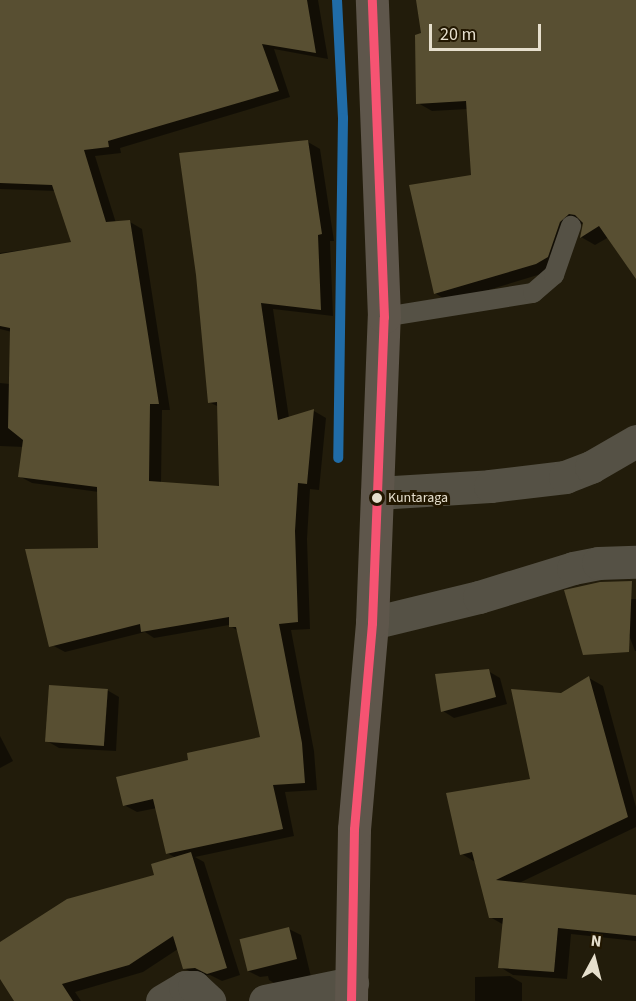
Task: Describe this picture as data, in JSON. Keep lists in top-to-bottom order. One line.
{"places":["Kuntaraga"],"scale_bar":"20 m","north":"top"}
